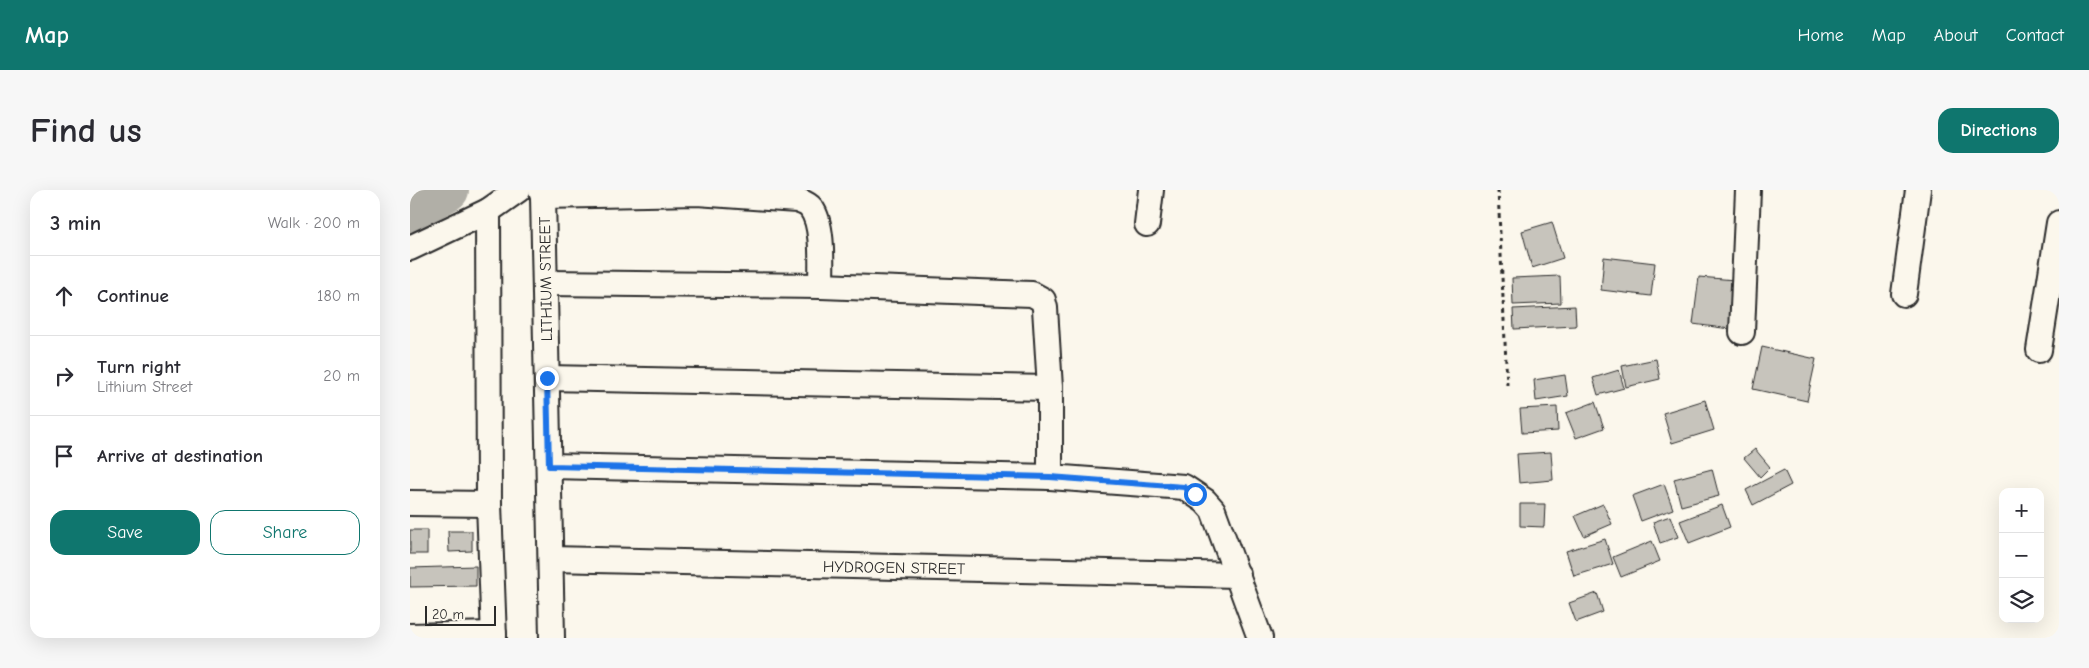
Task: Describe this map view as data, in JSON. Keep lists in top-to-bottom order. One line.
{"streets":{"street":["LITHIUM STREET","HYDROGEN STREET"]},"crossings":[["LITHIUM STREET","HYDROGEN STREET"]],"scale_bar":"20 m","page":{"header":"Map","nav":["Home","Map","About","Contact"],"buttons":["Directions",["Save","Share"]],"title":"Find us","heading":["3 min","Walk · 200 m"],"list":[["Continue","180 m"],["Turn right","Lithium Street","20 m"],"Arrive at destination"],"map_buttons":["+","−"],"scale":"20 m"}}
